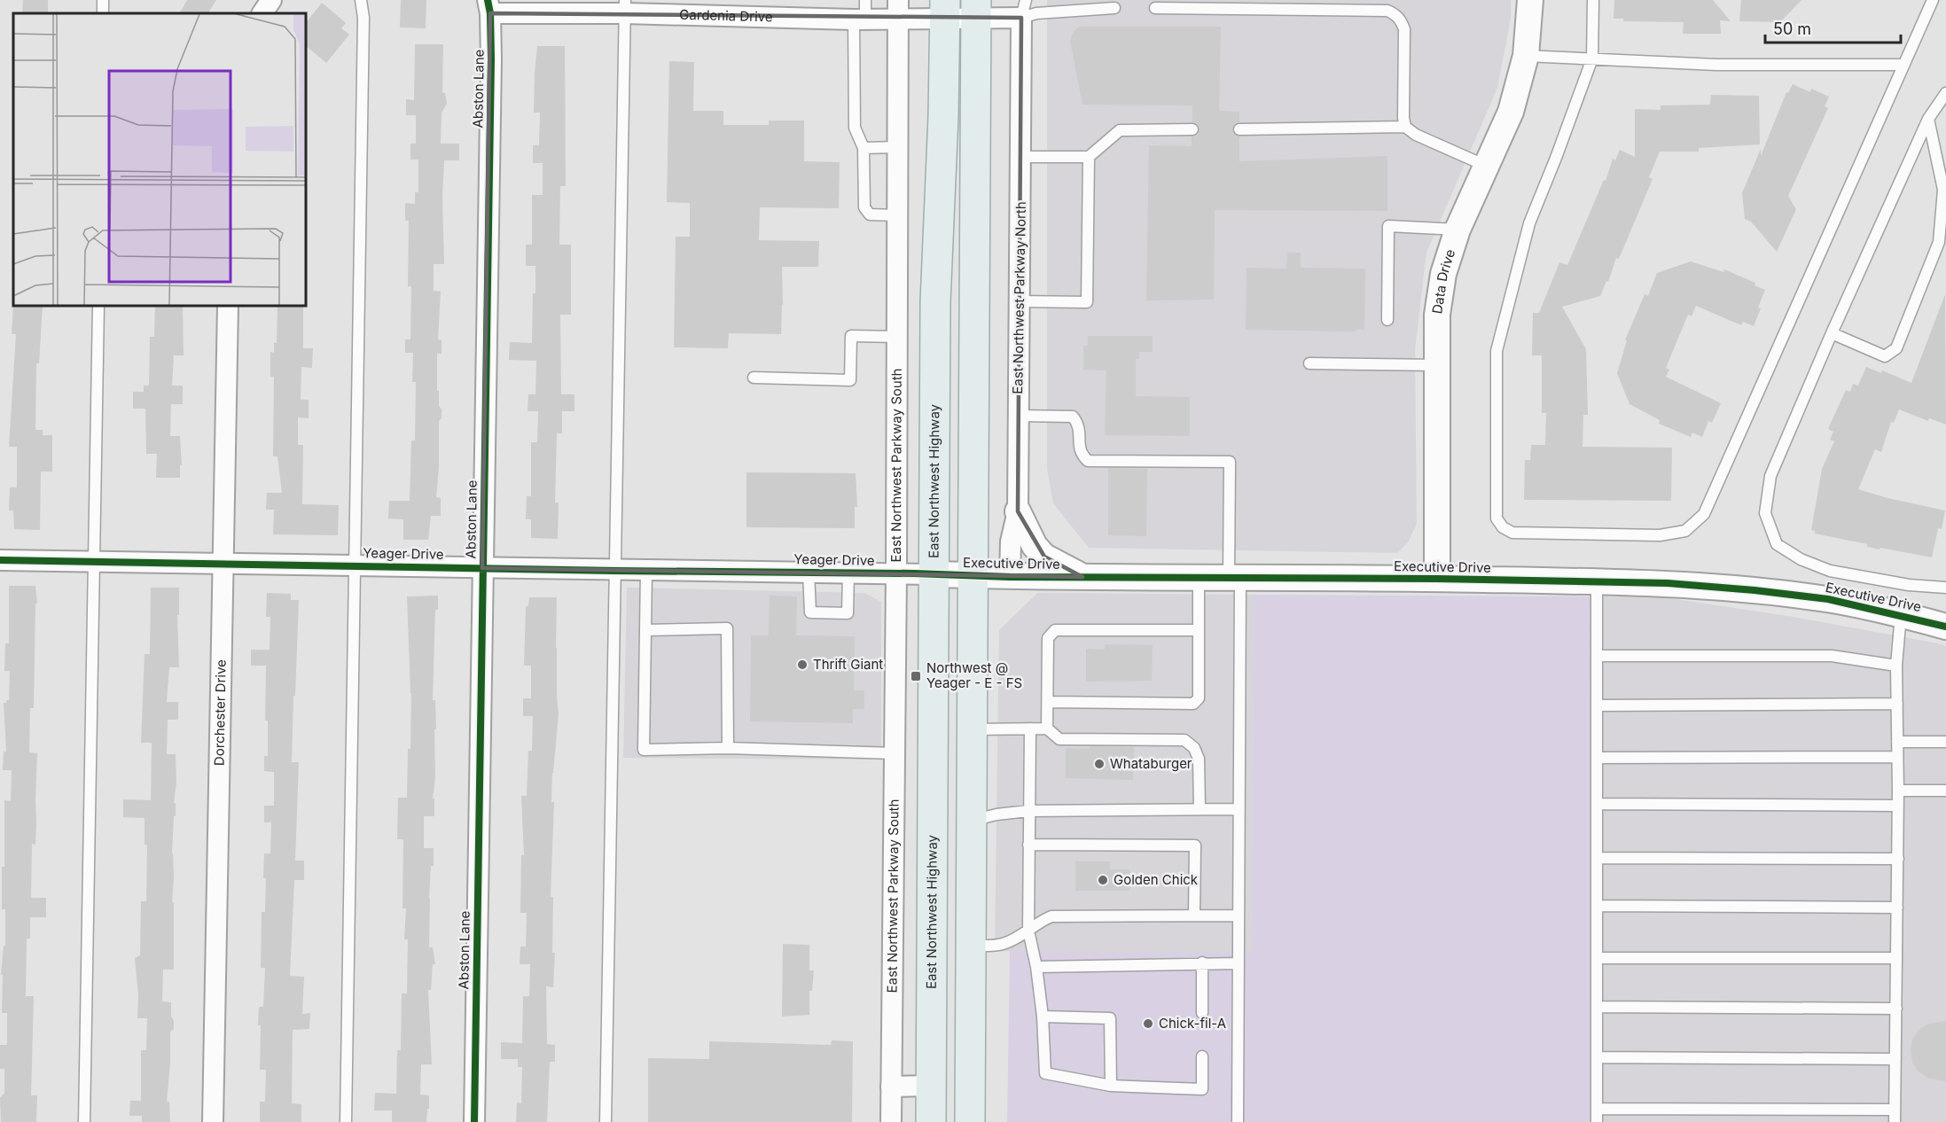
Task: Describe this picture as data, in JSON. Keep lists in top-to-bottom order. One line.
{"streets":{"main road":["East Northwest Highway"],"street":["Gardenia Drive","Abston Lane","Data Drive","East Northwest Parkway North","East Northwest Parkway South","Yeager Drive","Executive Drive","Dorchester Drive"]},"crossings":[["Gardenia Drive","Abston Lane"],["Gardenia Drive","East Northwest Parkway North"],["Gardenia Drive","East Northwest Parkway South"],["Gardenia Drive","East Northwest Highway"],["Abston Lane","Yeager Drive"],["Data Drive","Executive Drive"],["East Northwest Parkway North","Executive Drive"],["East Northwest Parkway South","Yeager Drive"],["East Northwest Highway","Yeager Drive"],["East Northwest Highway","Executive Drive"],["Yeager Drive","Executive Drive"],["Yeager Drive","Dorchester Drive"]],"places":{"other":["Thrift Giant","Whataburger","Golden Chick","Chick-fil-A"],"transit":["Northwest @ Yeager - E - FS"]},"scale_bar":"50 m"}
